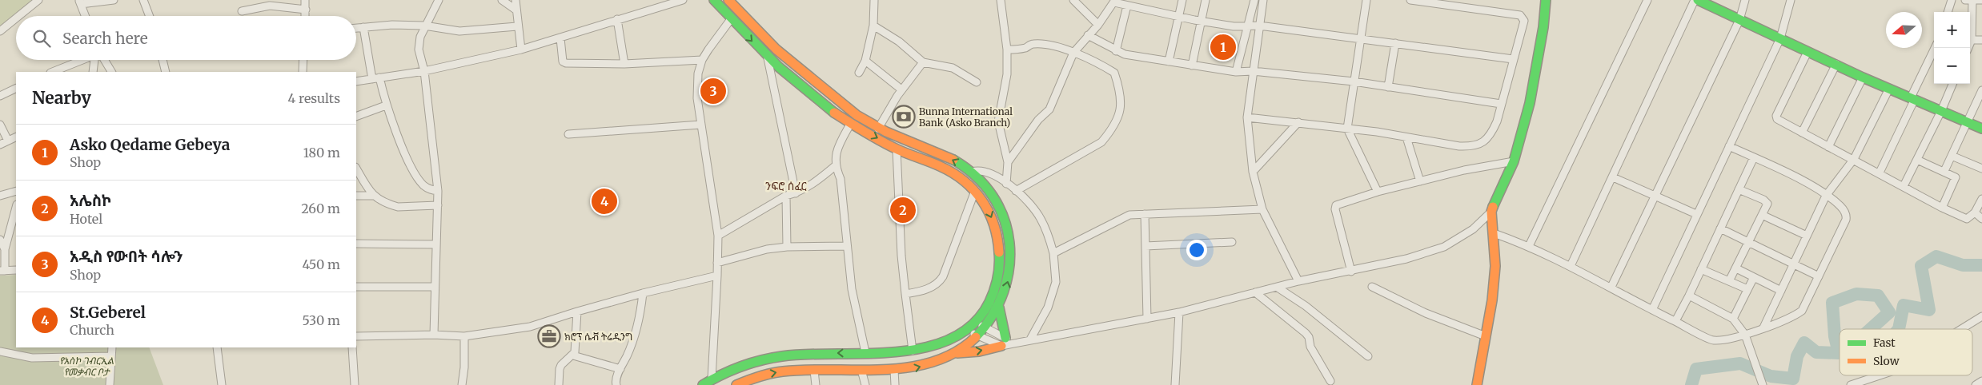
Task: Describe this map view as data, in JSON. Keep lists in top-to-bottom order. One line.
{"districts":["ንፍሮ ሰፈር"],"parks":["የአስኮ ገብርኢል የመቃብር ቦታ"],"places":{"bank":["Bunna International Bank (Asko Branch)"],"office":["ክሮፕ ሴቭ ትሬዲንግ"]},"legend":["Fast","Slow"],"north":"left","page":{"map_buttons":["+","−"],"search":"Search here","pins":["1","3","4","2"],"heading":["Nearby","4 results"],"list":[{"mark":"1","name":"Asko Qedame Gebeya","note":"Shop","value":"180 m"},{"mark":"2","name":"አሌስኮ","note":"Hotel","value":"260 m"},{"mark":"3","name":"አዲስ የውበት ሳሎን","note":"Shop","value":"450 m"},{"mark":"4","name":"St.Geberel","note":"Church","value":"530 m"}]}}
